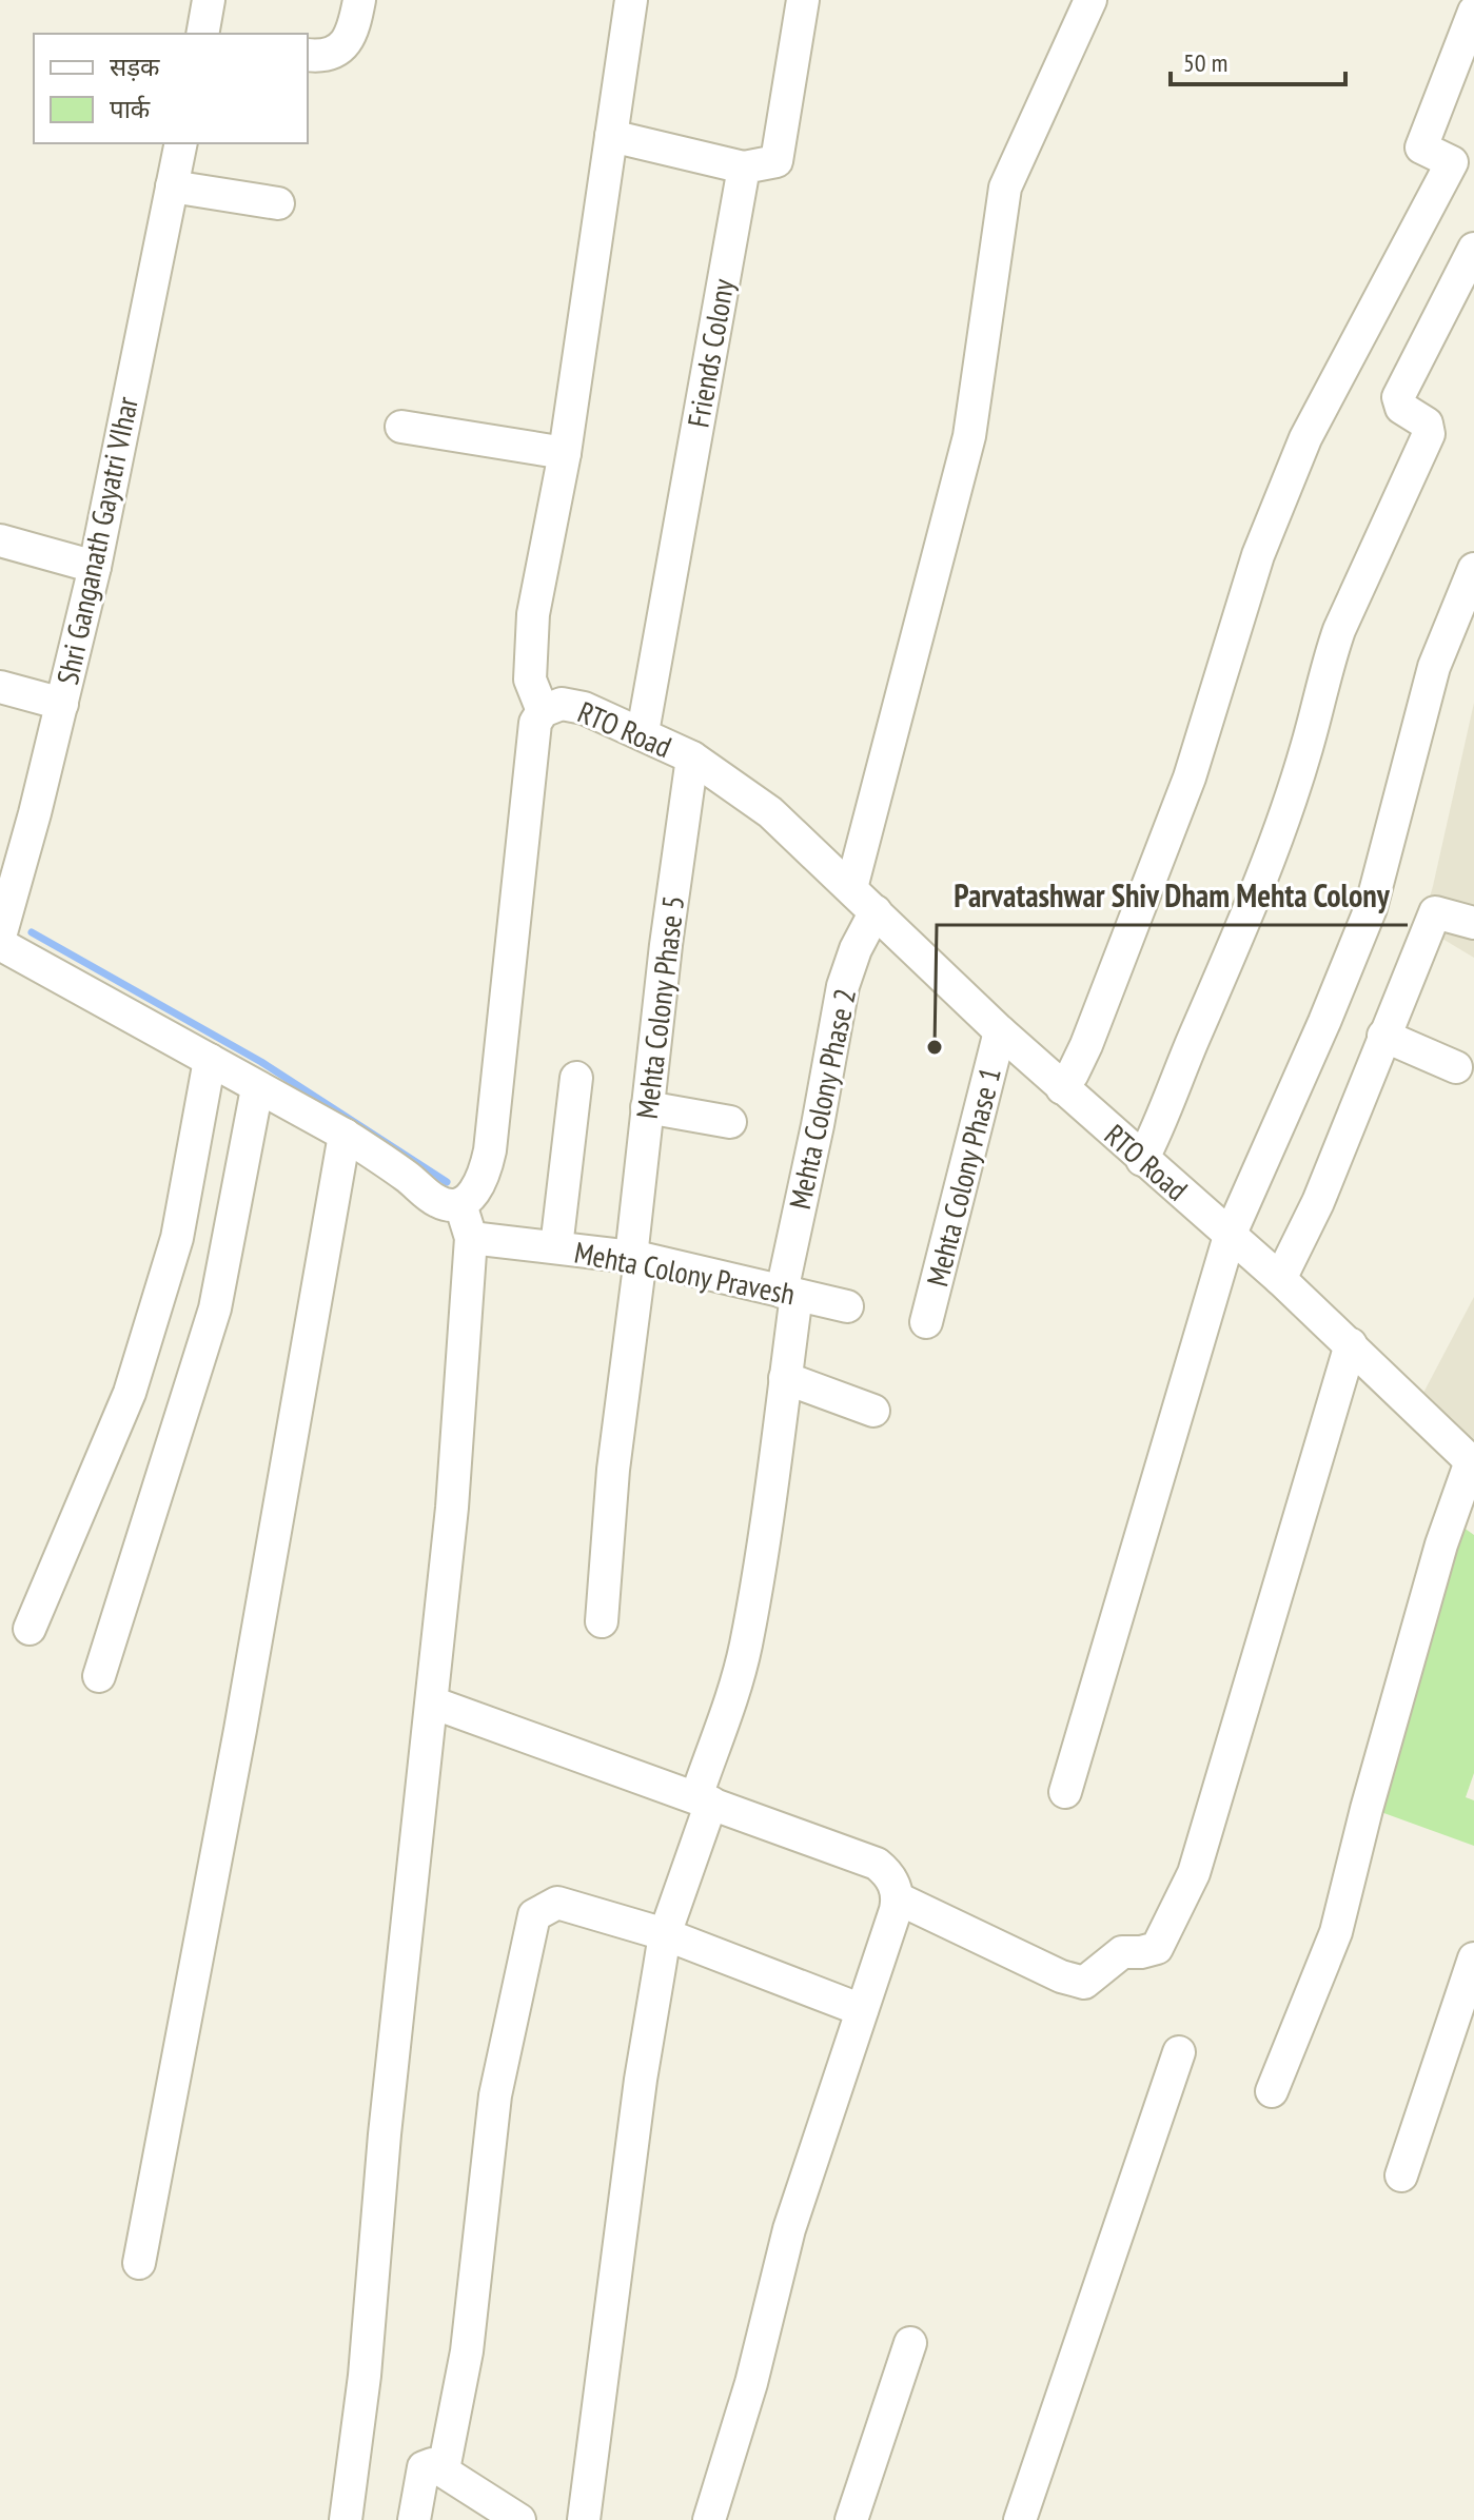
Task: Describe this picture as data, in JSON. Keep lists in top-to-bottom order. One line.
{"streets":{"street":["Friends Colony","Shri Ganganath Gayatri VIhar","RTO Road","Mehta Colony Phase 5","Mehta Colony Phase 2","Mehta Colony Phase 1","Mehta Colony Pravesh"]},"crossings":[["Friends Colony","RTO Road"],["RTO Road","Mehta Colony Phase 5"],["RTO Road","Mehta Colony Phase 2"],["RTO Road","Mehta Colony Phase 1"],["Mehta Colony Phase 5","Mehta Colony Pravesh"],["Mehta Colony Phase 2","Mehta Colony Pravesh"]],"places":["Parvatashwar Shiv Dham Mehta Colony"],"legend":["सड़क","पार्क"],"scale_bar":"50 m"}
